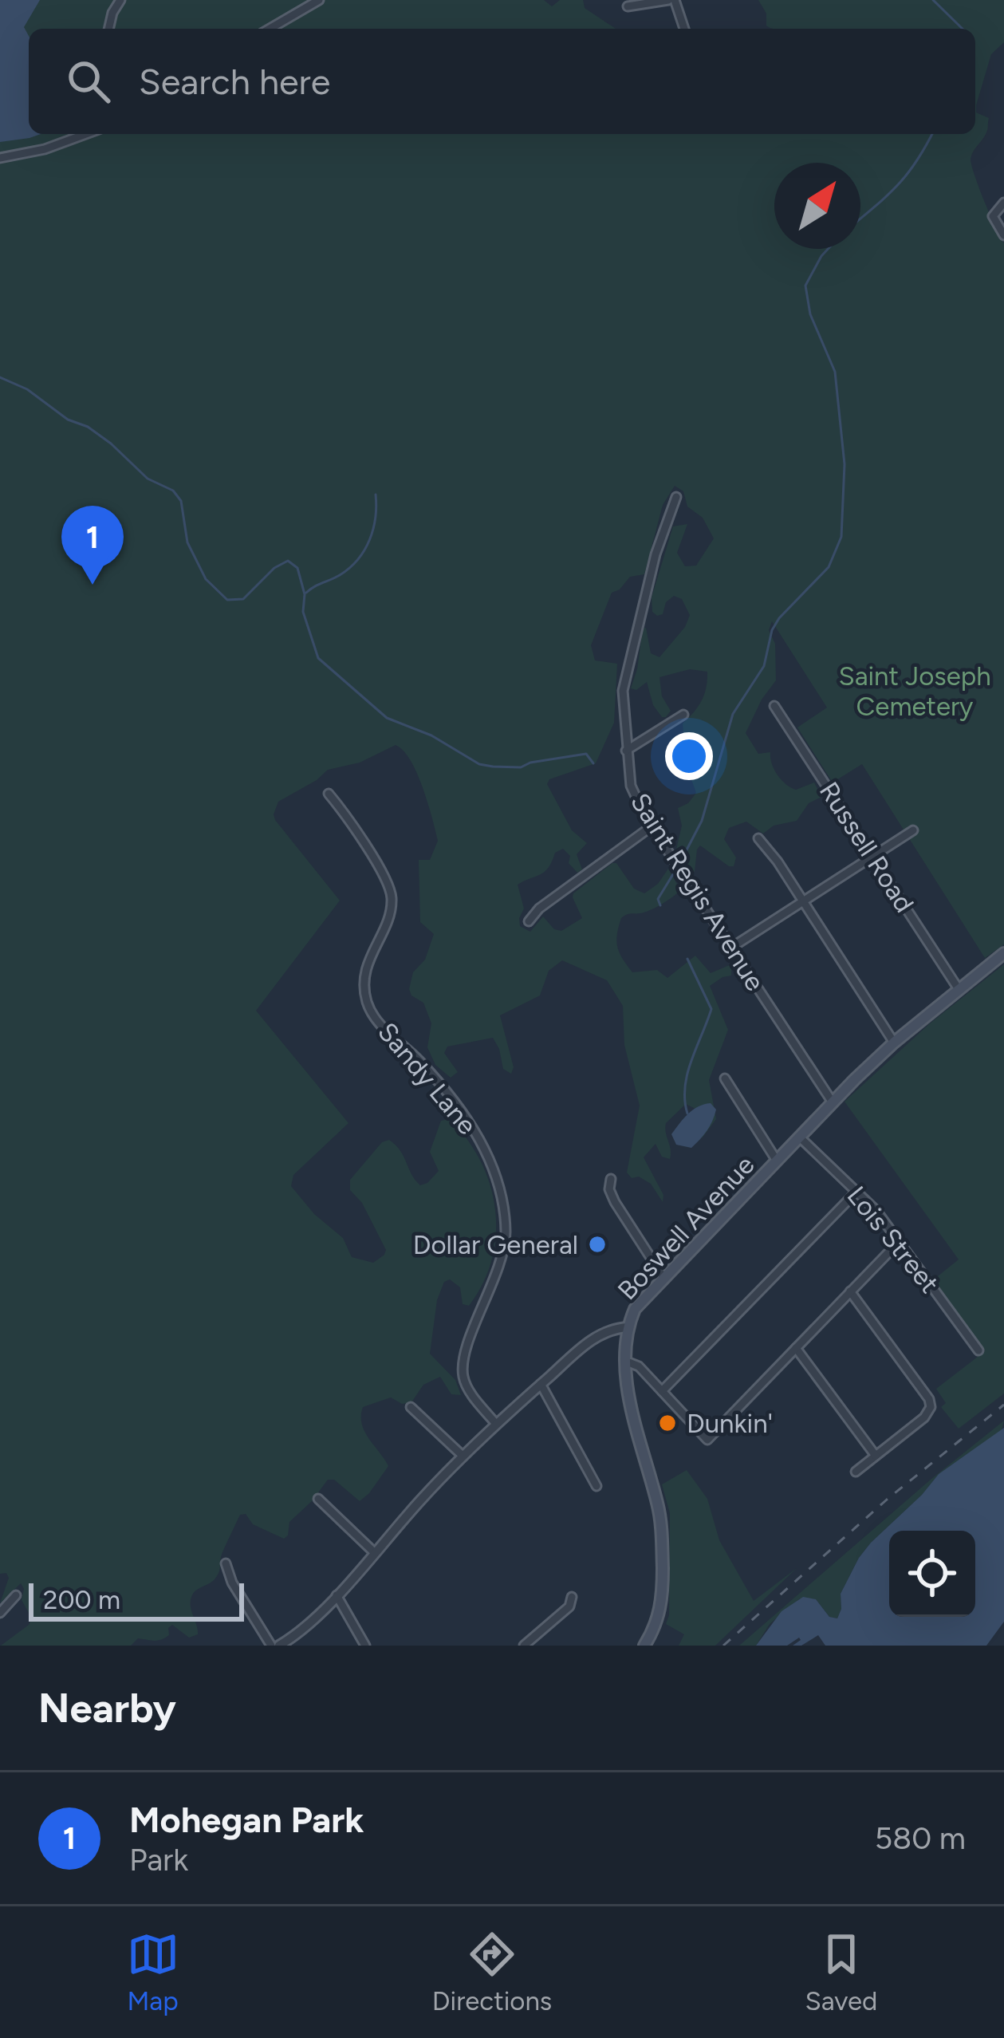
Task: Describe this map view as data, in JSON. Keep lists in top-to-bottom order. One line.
{"streets":{"main road":["Boswell Avenue"],"street":["Russell Road","Saint Regis Avenue","Sandy Lane","Lois Street"]},"crossings":[["Russell Road","Boswell Avenue"],["Saint Regis Avenue","Boswell Avenue"],["Sandy Lane","Boswell Avenue"],["Boswell Avenue","Lois Street"]],"parks":["Saint Joseph Cemetery"],"places":["Dollar General","Dunkin'"],"scale_bar":"200 m","north":"top right","page":{"search":"Search here","pins":"1","scale":"200 m","heading":"Nearby","list":[{"mark":"1","name":"Mohegan Park","note":"Park","value":"580 m"}],"nav":["Map","Directions","Saved"]}}
